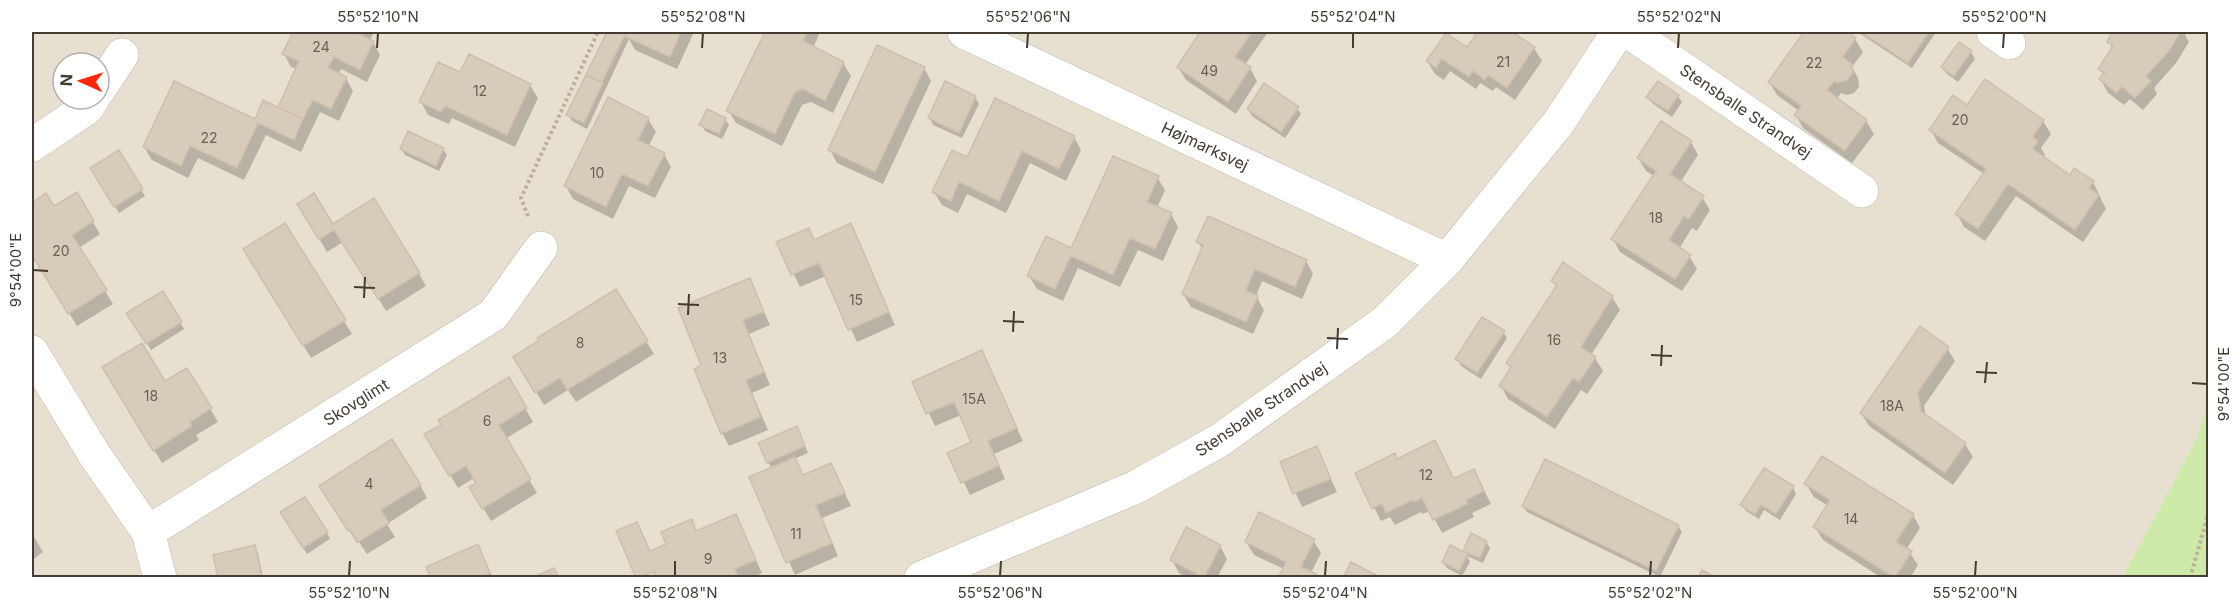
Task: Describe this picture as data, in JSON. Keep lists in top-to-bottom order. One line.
{"streets":{"street":["Stensballe Strandvej","Højmarksvej","Skovglimt"]},"crossings":[["Stensballe Strandvej","Højmarksvej"]],"house_numbers":["24","21","22","49","12","20","22","10","18","20","15","16","8","13","18","15A","18A","6","12","4","14","11","9"],"north":"left","coordinates":["55°52'10\"N","55°52'08\"N","55°52'06\"N","55°52'04\"N","55°52'02\"N","55°52'00\"N","9°54'00\"E"]}
